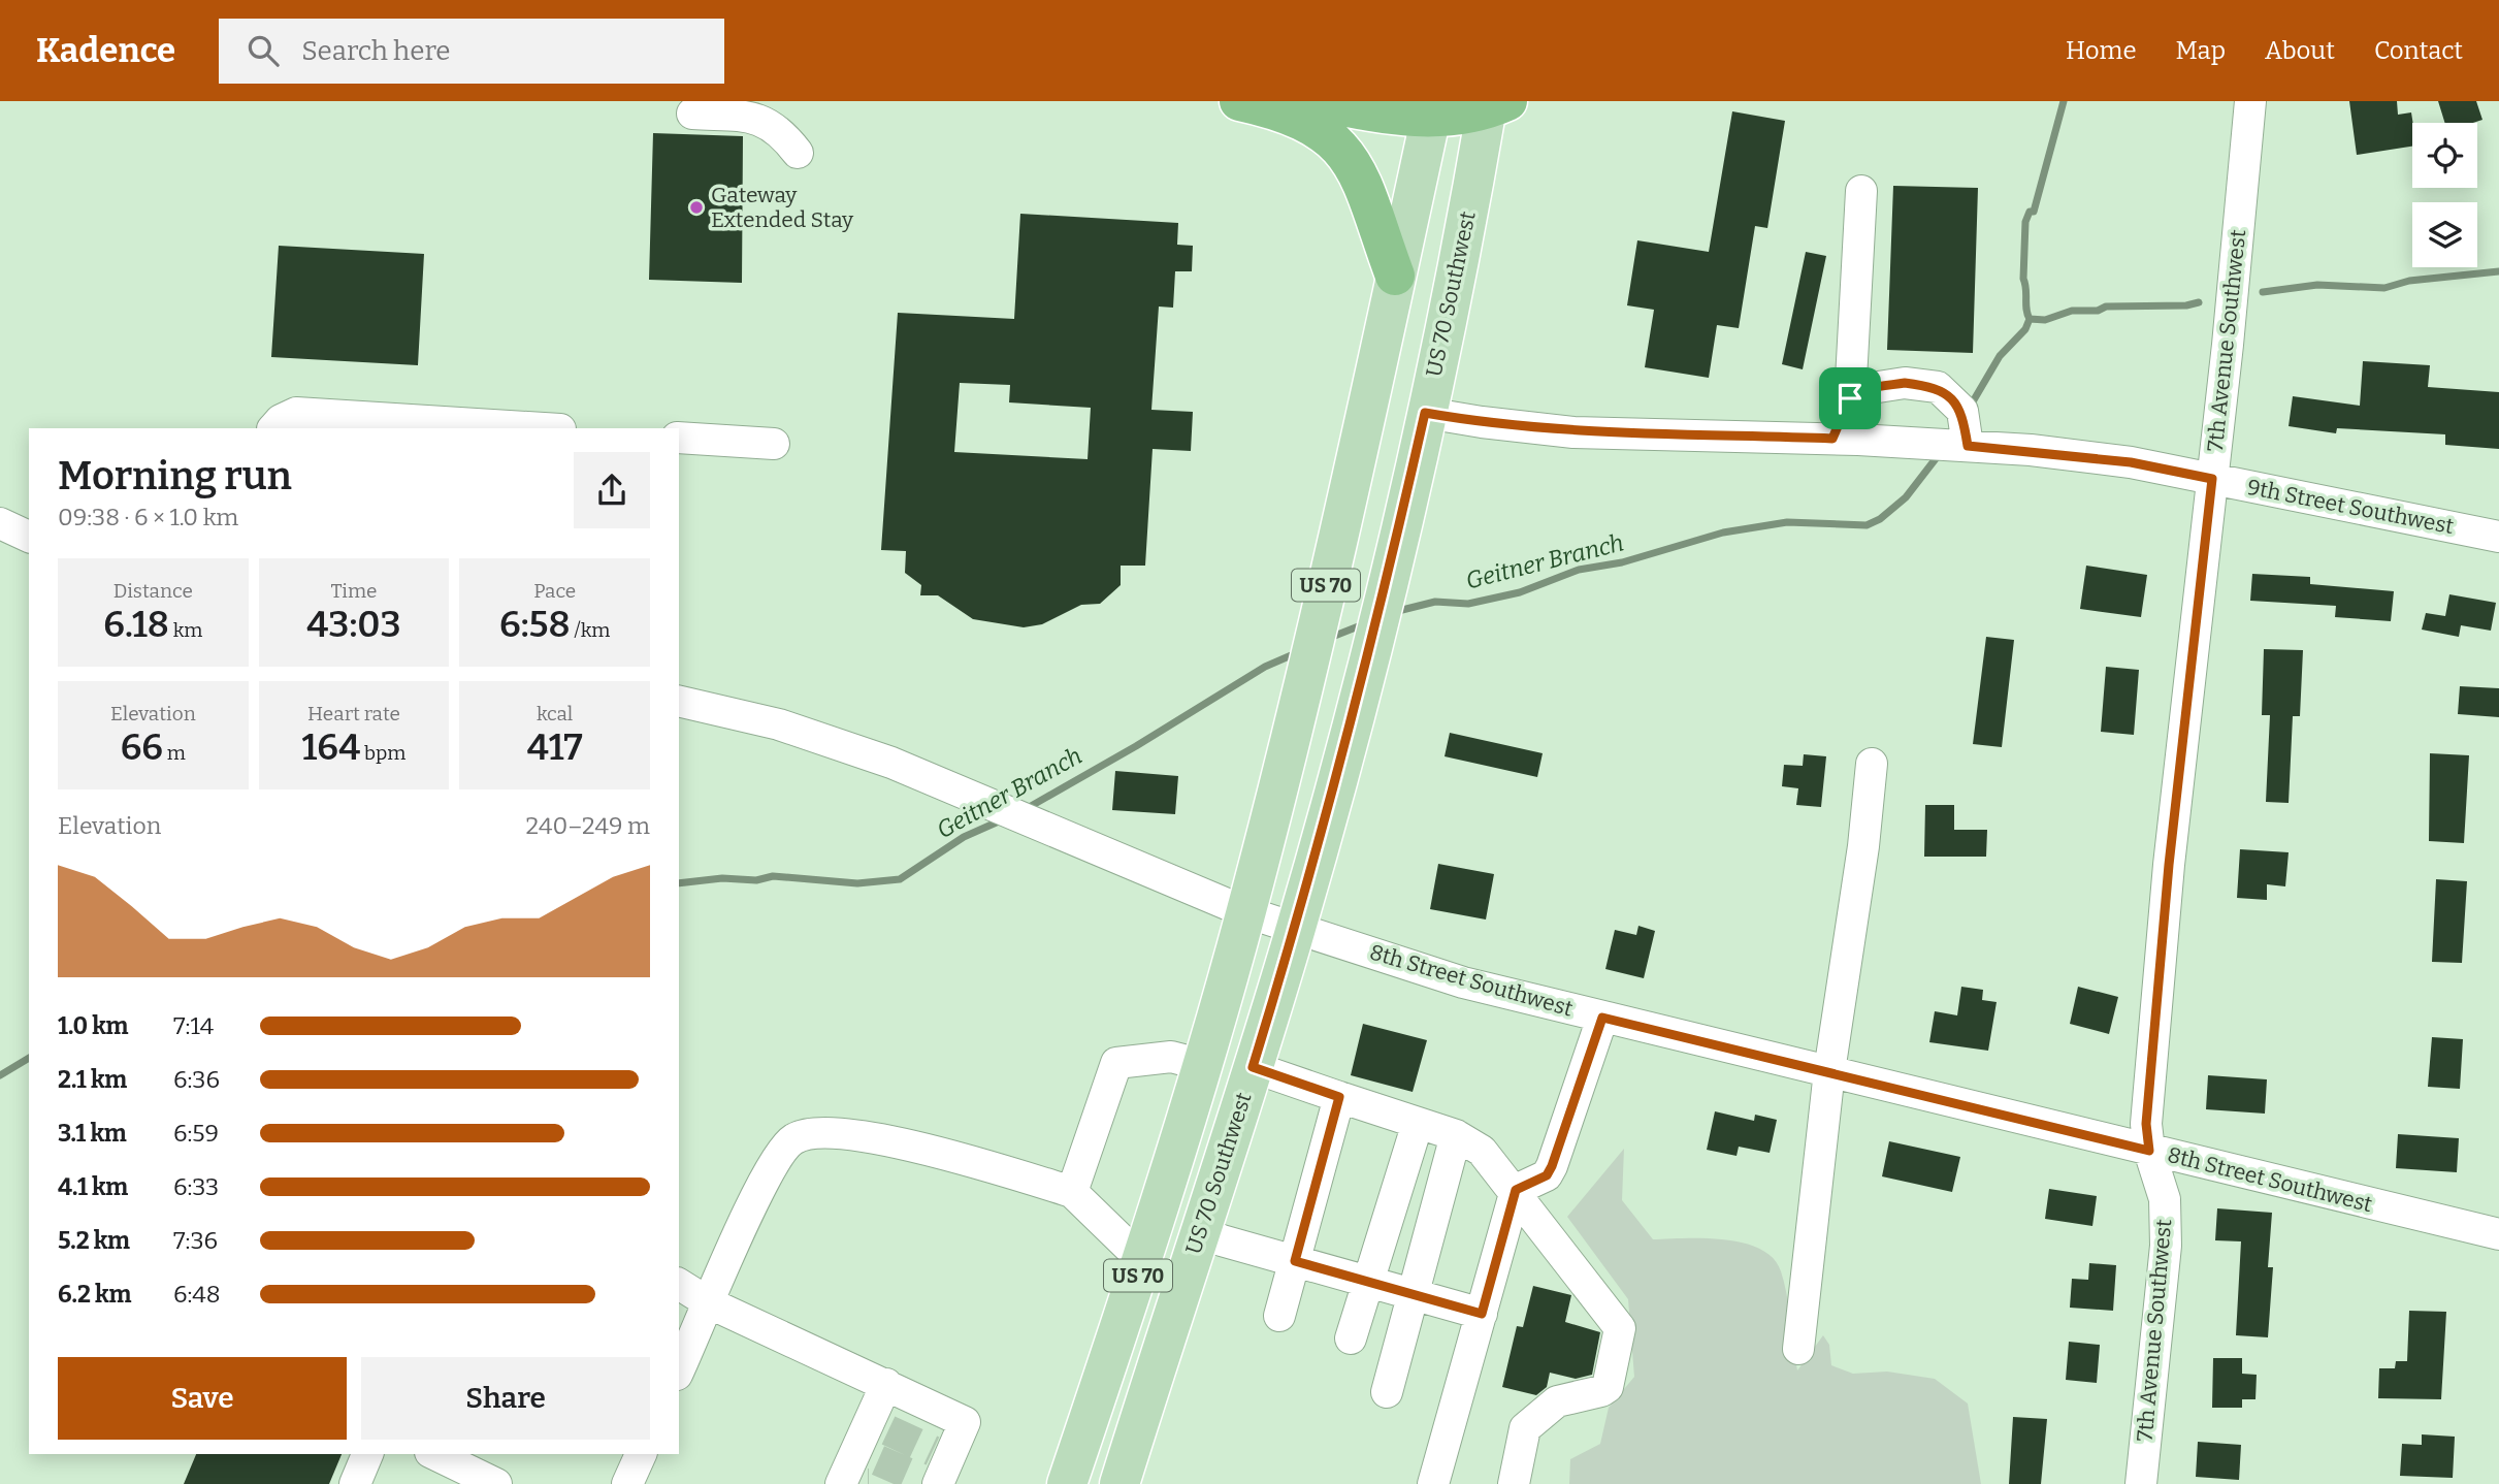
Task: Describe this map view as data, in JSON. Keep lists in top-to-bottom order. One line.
{"streets":{"main road":["US 70 Southwest","US 70"],"street":["7th Avenue Southwest","9th Street Southwest","8th Street Southwest"]},"crossings":[["US 70 Southwest","9th Street Southwest"],["US 70 Southwest","8th Street Southwest"],["7th Avenue Southwest","9th Street Southwest"],["7th Avenue Southwest","8th Street Southwest"]],"water":["Geitner Branch"],"places":["Gateway Extended Stay"],"page":{"header":"Kadence","search":"Search here","nav":["Home","Map","About","Contact"],"heading":["Morning run","09:38 · 6 × 1.0 km"],"stats":[["Distance","6.18 km"],["Time","43:03"],["Pace","6:58 /km"],["Elevation","66 m"],["Heart rate","164 bpm"],["kcal","417"]],"chart":["Elevation","240–249 m"],"list":[{"name":"1.0 km","note":"7:14"},{"name":"2.1 km","note":"6:36"},{"name":"3.1 km","note":"6:59"},{"name":"4.1 km","note":"6:33"},{"name":"5.2 km","note":"7:36"},{"name":"6.2 km","note":"6:48"}],"buttons":["Save","Share"]}}
